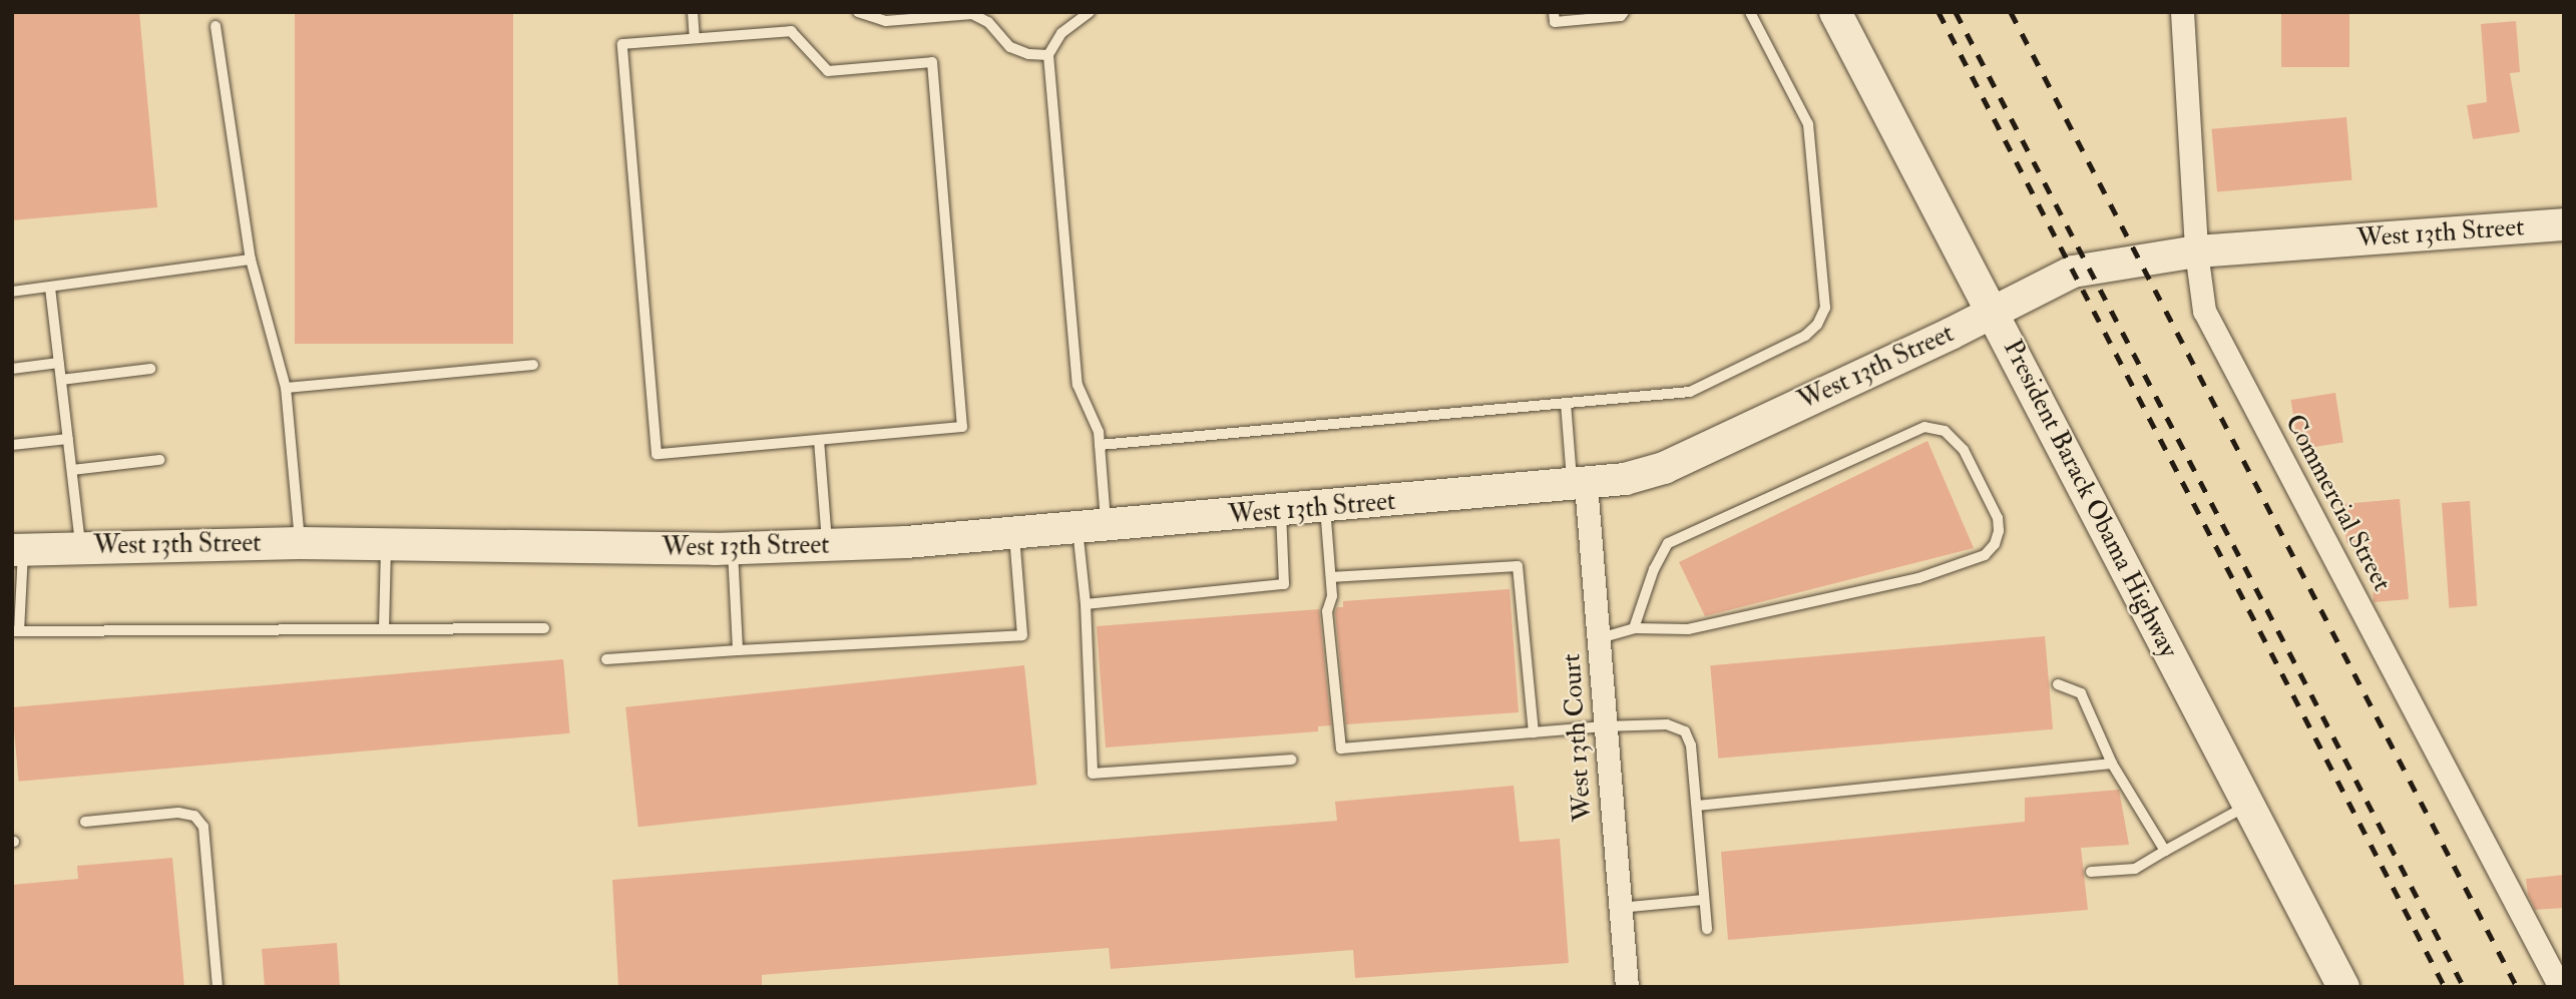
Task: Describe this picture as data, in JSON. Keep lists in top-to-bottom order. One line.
{"streets":{"street":["West 13th Street","President Barack Obama Highway","Commercial Street","West 13th Court"]},"crossings":[["West 13th Street","President Barack Obama Highway"],["West 13th Street","Commercial Street"],["West 13th Street","West 13th Court"]]}
